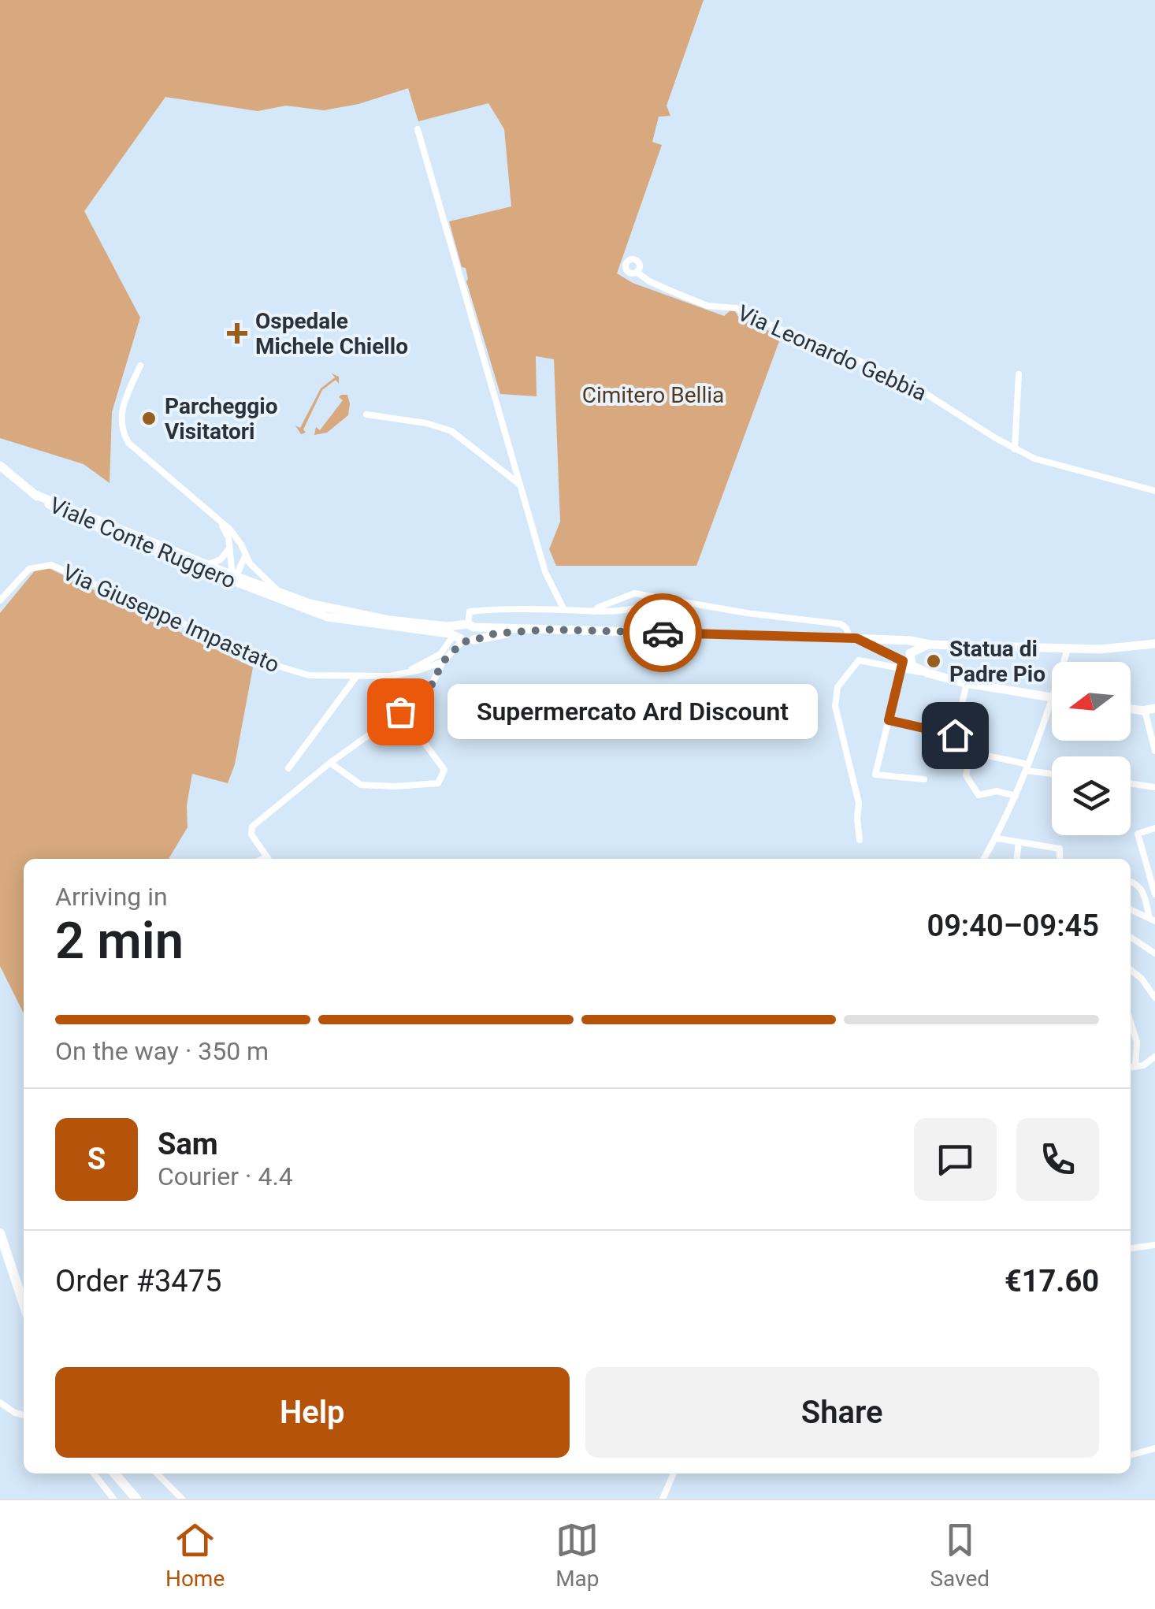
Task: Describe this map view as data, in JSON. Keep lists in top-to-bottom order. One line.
{"streets":{"main road":["Viale Conte Ruggero"],"street":["Via Leonardo Gebbia","Via Giuseppe Impastato"]},"parks":["Cimitero Bellia"],"places":{"health":["Ospedale Michele Chiello"],"other":["Parcheggio Visitatori","Statua di Padre Pio","Supermercato Ard Discount"]},"north":"left","page":{"bubble":"Supermercato Ard Discount","heading":["2 min","Arriving in","09:40–09:45"],"panel":["Sam","Courier · 4.4","Order #3475","€17.60"],"bar":"On the way · 350 m","round":"S","buttons":["Help","Share"],"tabs":["Home","Map","Saved"]}}
